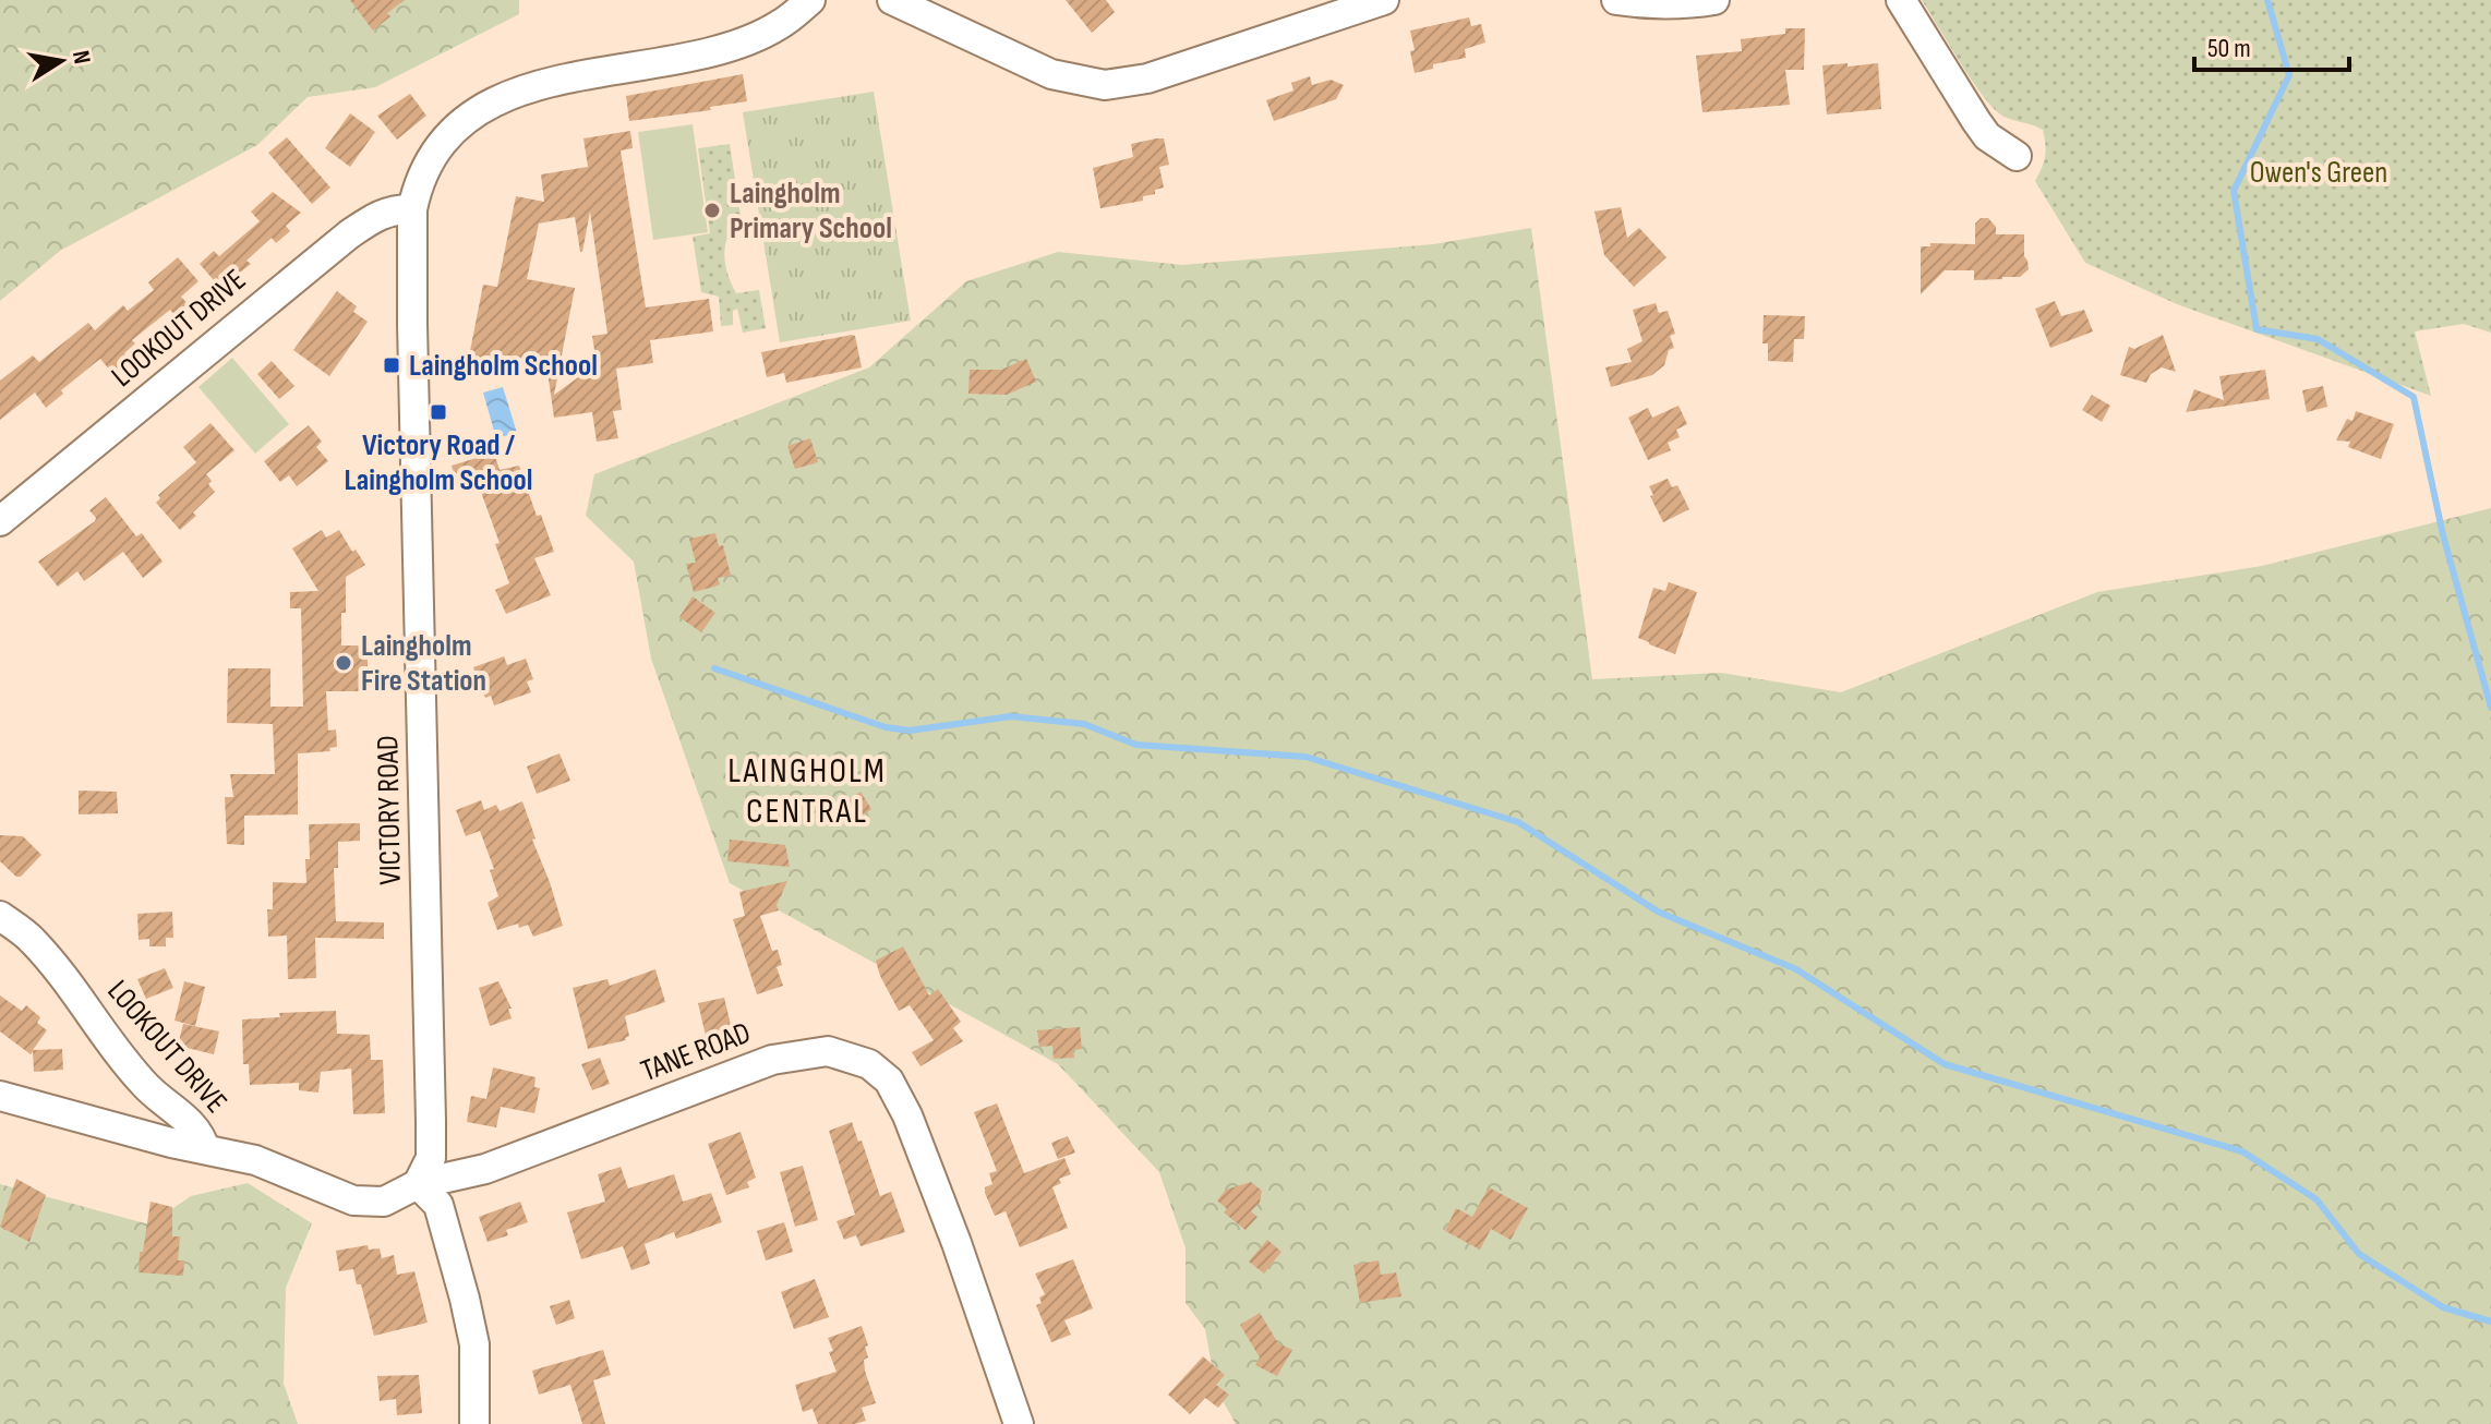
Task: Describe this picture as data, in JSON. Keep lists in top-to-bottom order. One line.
{"streets":{"street":["LOOKOUT DRIVE","VICTORY ROAD","TANE ROAD"]},"crossings":[["LOOKOUT DRIVE","VICTORY ROAD"],["VICTORY ROAD","TANE ROAD"]],"districts":["LAINGHOLM CENTRAL"],"parks":["Owen's Green"],"places":{"other":["Laingholm Primary School","Laingholm Fire Station"],"transit":["Laingholm School","Victory Road / Laingholm School"]},"scale_bar":"50 m","north":"right"}
